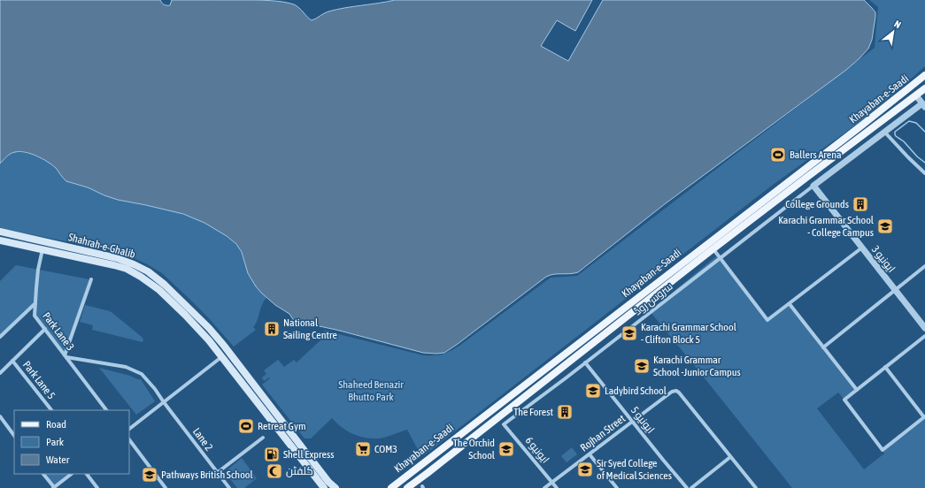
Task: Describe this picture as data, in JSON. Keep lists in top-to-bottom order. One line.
{"streets":{"main road":["Khayaban-e-Saadi","Shahrah-e-Ghalib"],"street":["ایونیو 3","سروس روڈ","Park Lane 3","Park Lane 5","ایونیو 5","Rojhan Street","Lane 2","ایونیو 6"]},"crossings":[["Shahrah-e-Ghalib","Park Lane 3"],["ایونیو 3","سروس روڈ"],["سروس روڈ","ایونیو 5"],["سروس روڈ","ایونیو 6"],["Park Lane 3","Lane 2"],["ایونیو 5","Rojhan Street"],["Rojhan Street","ایونیو 6"]],"parks":["Shaheed Benazir Bhutto Park"],"places":{"sports":["Ballers Arena","Retreat Gym"],"building":["College Grounds","National Sailing Centre","The Forest"],"school or university":["Karachi Grammar School - College Campus","Karachi Grammar School - Clifton Block 5","Karachi Grammar School -Junior Campus","Ladybird School","The Orchid School","Sir Syed College of Medical Sciences","Pathways British School"],"supermarket":["COM3"],"fuel station":["Shell Express"],"mosque":["کلفٹن"]},"legend":["Road","Park","Water"],"north":"top right"}
